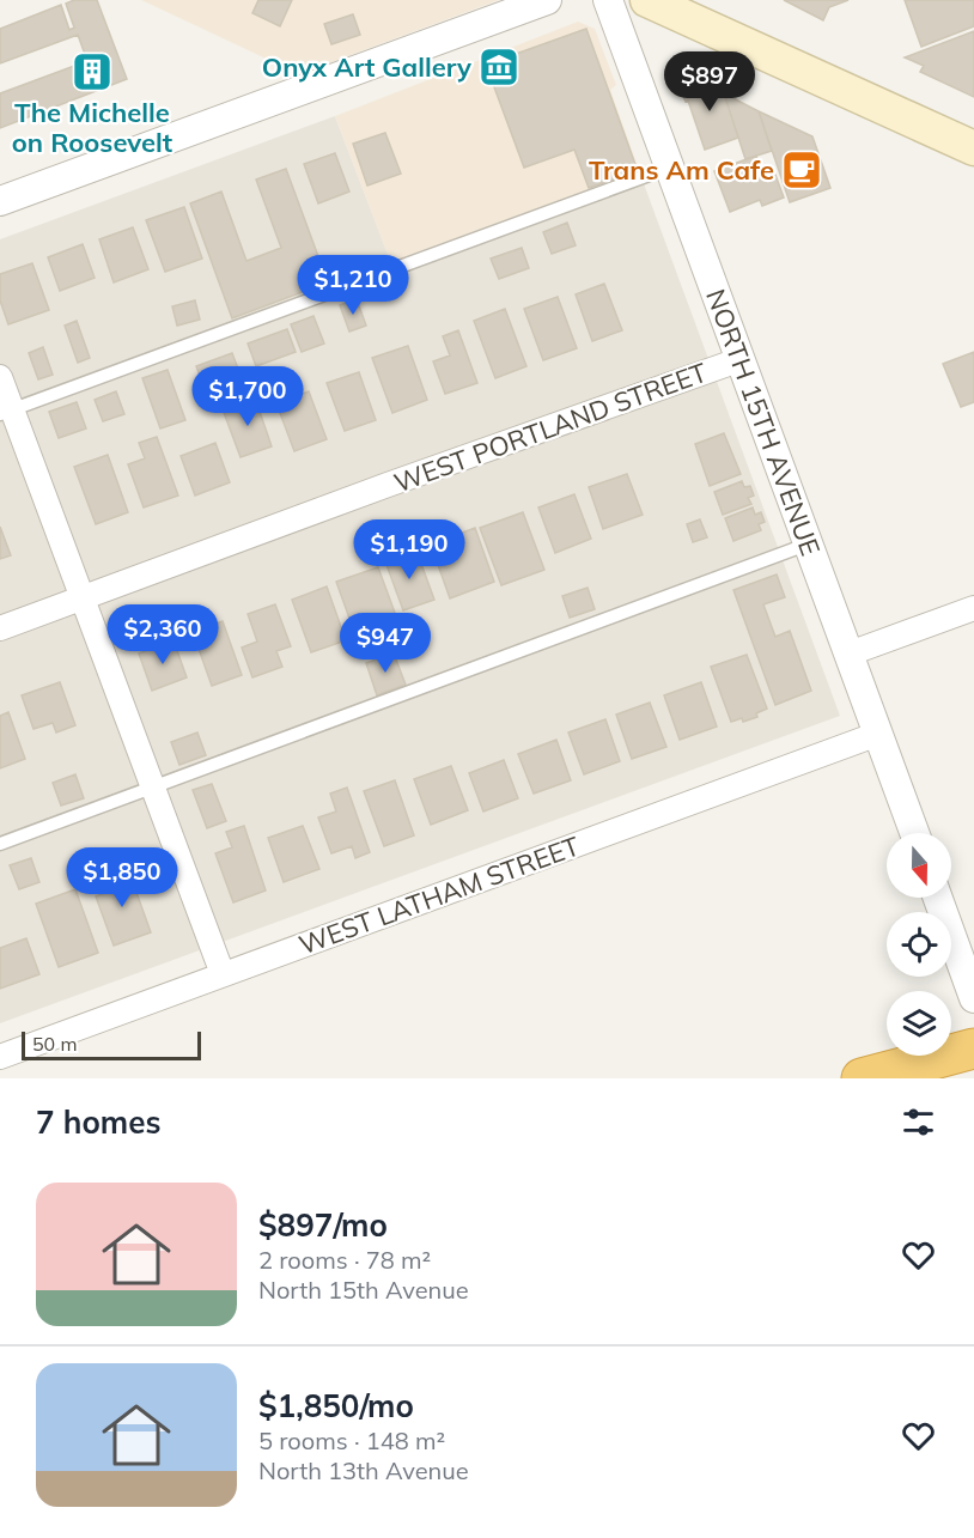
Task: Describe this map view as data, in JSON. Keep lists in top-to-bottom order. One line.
{"streets":{"street":["NORTH 15TH AVENUE","WEST PORTLAND STREET","WEST LATHAM STREET"]},"crossings":[["NORTH 15TH AVENUE","WEST PORTLAND STREET"],["NORTH 15TH AVENUE","WEST LATHAM STREET"]],"places":{"museum":["Onyx Art Gallery"],"building":["The Michelle on Roosevelt"],"cafe":["Trans Am Cafe"]},"scale_bar":"50 m","north":"bottom","page":{"price":["$897","$1,210","$1,700","$1,190","$2,360","$947","$1,850"],"scale":"50 m","heading":"7 homes","list":[{"name":"$897/mo","note":"2 rooms · 78 m² · North 15th Avenue"},{"name":"$1,850/mo","note":"5 rooms · 148 m² · North 13th Avenue"}]}}
